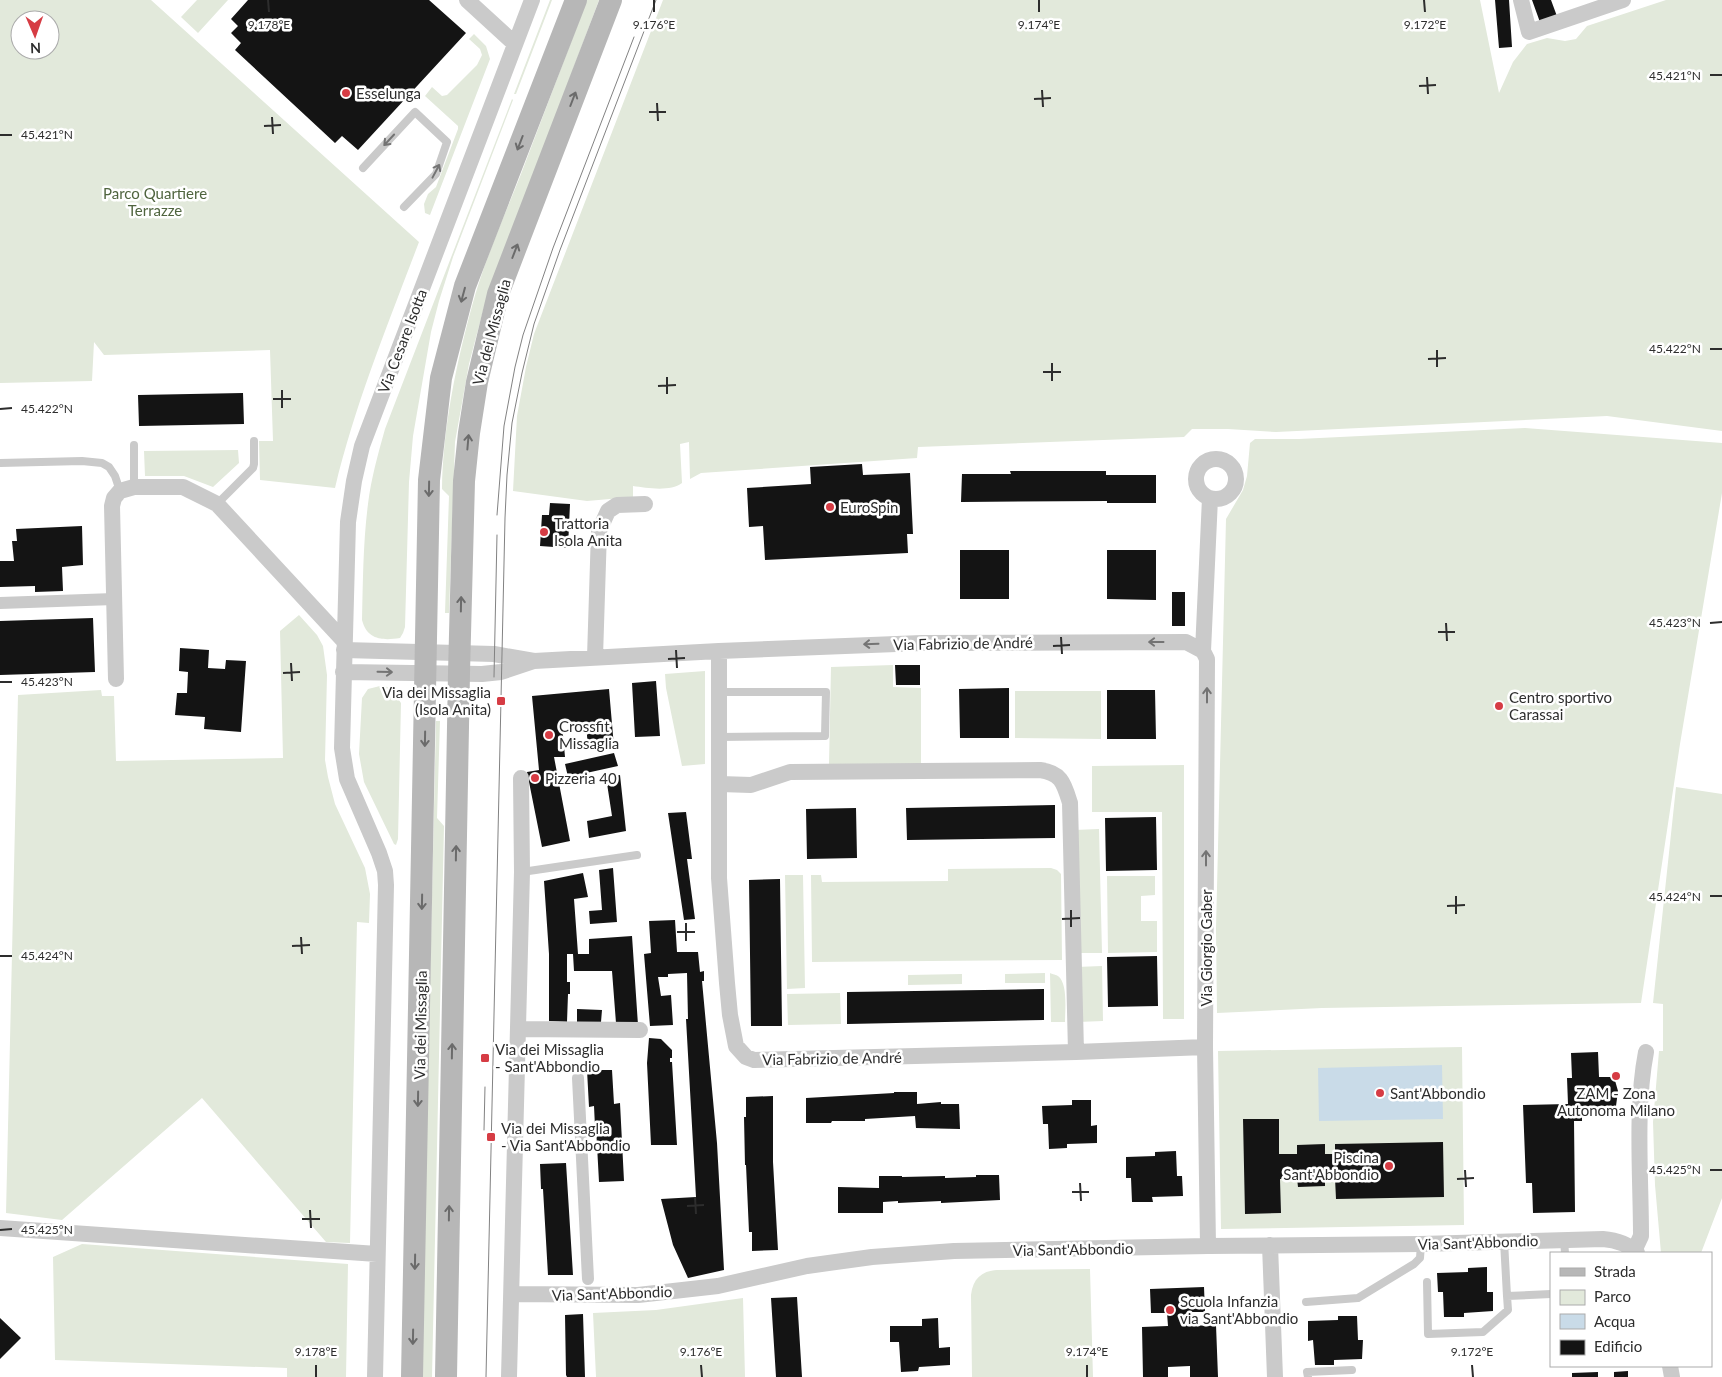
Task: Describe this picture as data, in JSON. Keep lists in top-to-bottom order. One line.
{"streets":{"main road":["Via dei Missaglia"],"street":["Via Cesare Isotta","Via Fabrizio de André","Via Giorgio Gaber","Via Sant'Abbondio"]},"crossings":[["Via dei Missaglia","Via Fabrizio de André"],["Via Fabrizio de André","Via Giorgio Gaber"],["Via Giorgio Gaber","Via Sant'Abbondio"]],"one_way":["Via Giorgio Gaber"],"parks":["Parco Quartiere Terrazze"],"places":{"other":["Esselunga","EuroSpin","Trattoria Isola Anita","Centro sportivo Carassai","Crossfit Missaglia","Pizzeria 40","ZAM - Zona Autonoma Milano","Sant'Abbondio","Piscina Sant'Abbondio","Scuola Infanzia via Sant'Abbondio"],"transit":["Via dei Missaglia (Isola Anita)","Via dei Missaglia - Sant'Abbondio","Via dei Missaglia - Via Sant'Abbondio"]},"legend":["Strada","Parco","Acqua","Edificio"],"north":"bottom","coordinates":["9.178°E","9.176°E","9.174°E","9.172°E","45.421°N","45.422°N","45.423°N","45.424°N","45.425°N"]}
